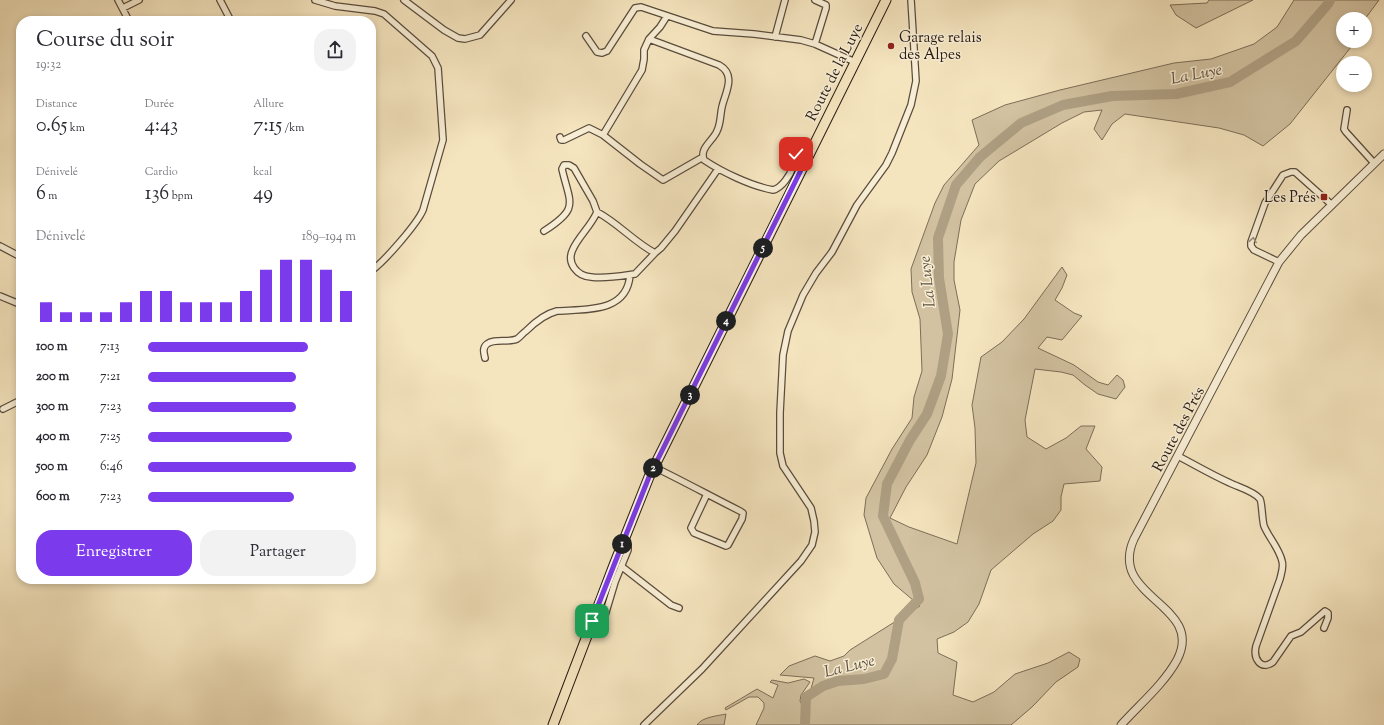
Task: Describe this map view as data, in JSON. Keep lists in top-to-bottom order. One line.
{"streets":{"main road":["Route de la Luye"],"street":["Route des Prés"]},"water":["La Luye"],"places":{"other":["Garage relais des Alpes"],"transit":["Les Prés"]},"page":{"map_buttons":["+","−"],"heading":["Course du soir","19:32"],"stats":[["Distance","0.65 km"],["Durée","4:43"],["Allure","7:15 /km"],["Dénivelé","6 m"],["Cardio","136 bpm"],["kcal","49"]],"chart":["Dénivelé","189–194 m"],"pins":["5","4","3","2","1"],"list":[{"name":"100 m","note":"7:13"},{"name":"200 m","note":"7:21"},{"name":"300 m","note":"7:23"},{"name":"400 m","note":"7:25"},{"name":"500 m","note":"6:46"},{"name":"600 m","note":"7:23"}],"buttons":["Enregistrer","Partager"]}}
